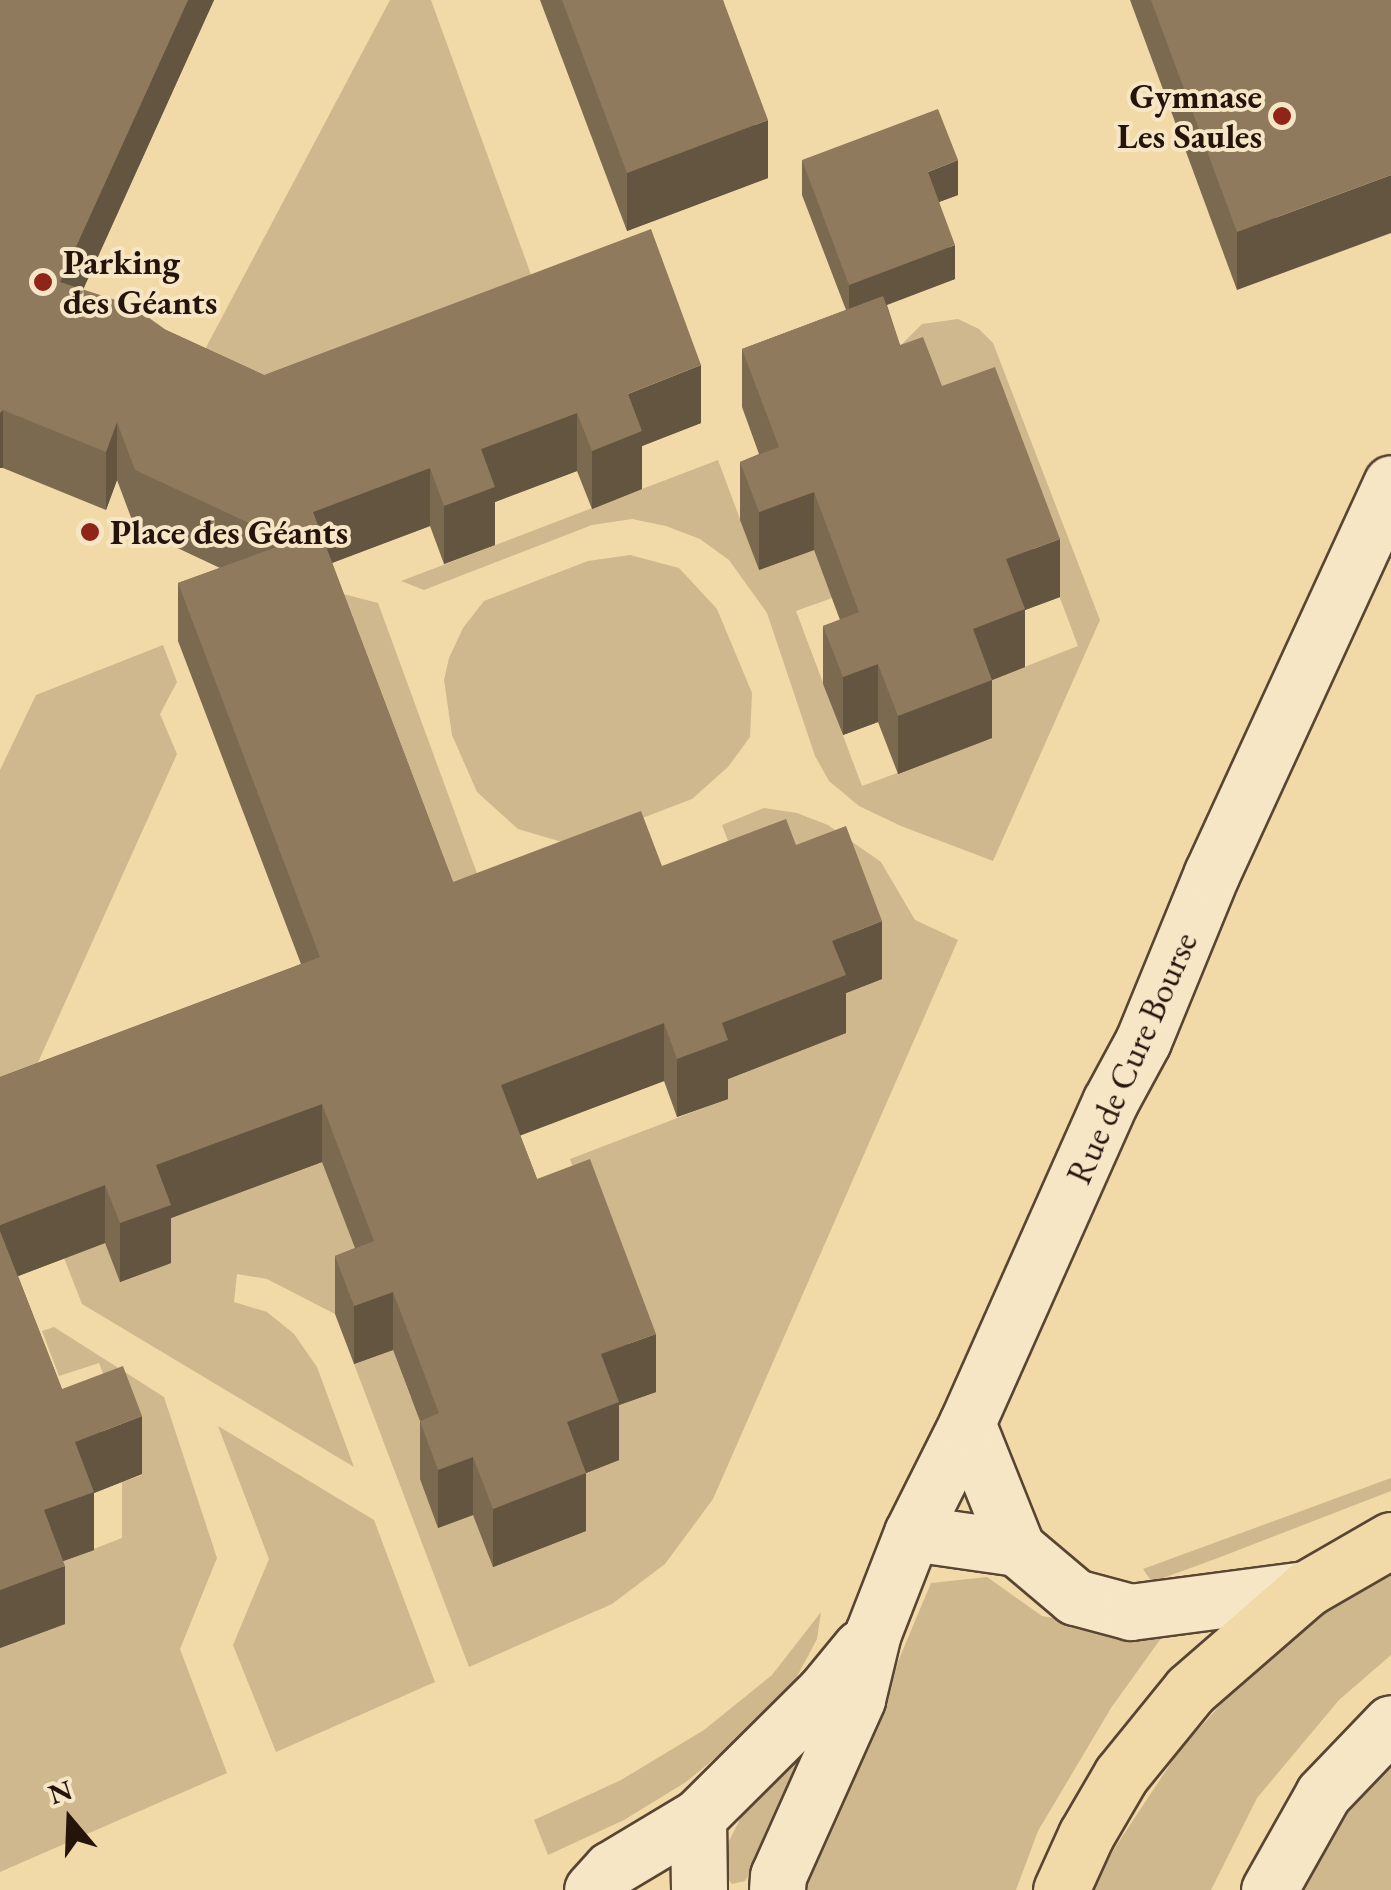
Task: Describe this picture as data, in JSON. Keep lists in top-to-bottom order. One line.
{"streets":{"street":["Rue de Cure Bourse"]},"places":["Gymnase Les Saules","Parking des Géants","Place des Géants"],"north":"top"}
